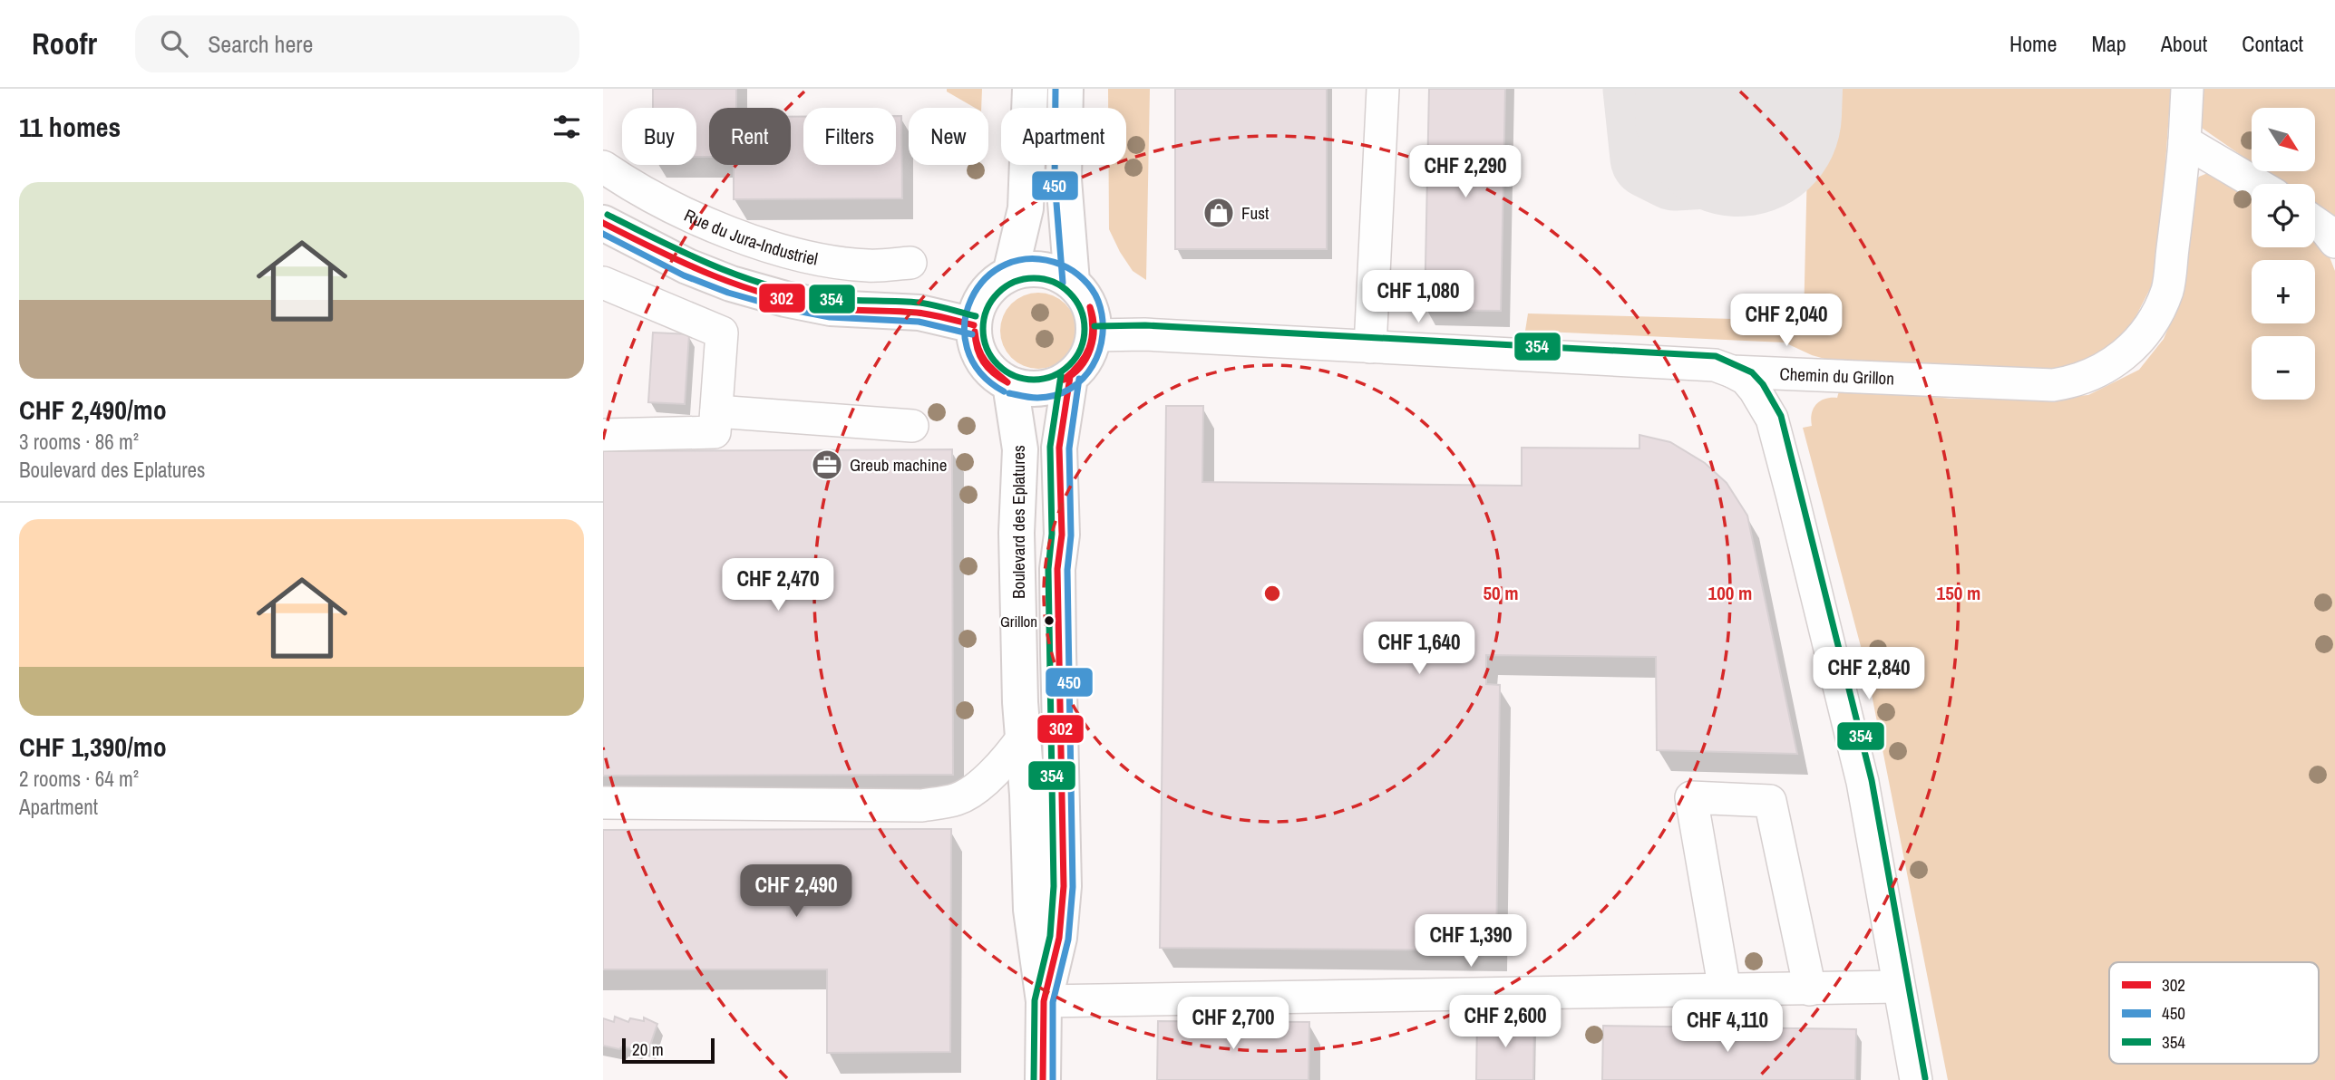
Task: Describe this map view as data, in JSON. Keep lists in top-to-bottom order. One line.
{"streets":{"main road":["Boulevard des Eplatures"],"street":["Rue du Jura-Industriel","Chemin du Grillon"]},"crossings":[["Chemin du Grillon","Boulevard des Eplatures"]],"places":{"shop":["Fust"],"office":["Greub machine"],"other":["Grillon"]},"lines":["transit line 450","transit line 354","transit line 302"],"legend":["302","450","354"],"scale_bar":"20 m","north":"bottom right","page":{"header":"Roofr","search":"Search here","nav":["Home","Map","About","Contact"],"heading":"11 homes","map_buttons":["+","−"],"chip":["Buy","Rent","Filters","New","Apartment"],"price":["CHF 2,290","CHF 1,080","CHF 2,040","CHF 2,470","CHF 1,640","CHF 2,840","CHF 2,490","CHF 1,390","CHF 2,600","CHF 2,700","CHF 4,110"],"list":[{"name":"CHF 2,490/mo","note":"3 rooms · 86 m² · Boulevard des Eplatures"},{"name":"CHF 1,390/mo","note":"2 rooms · 64 m² · Apartment"}],"scale":"20 m"},"rings":["50 m","100 m","150 m"]}
